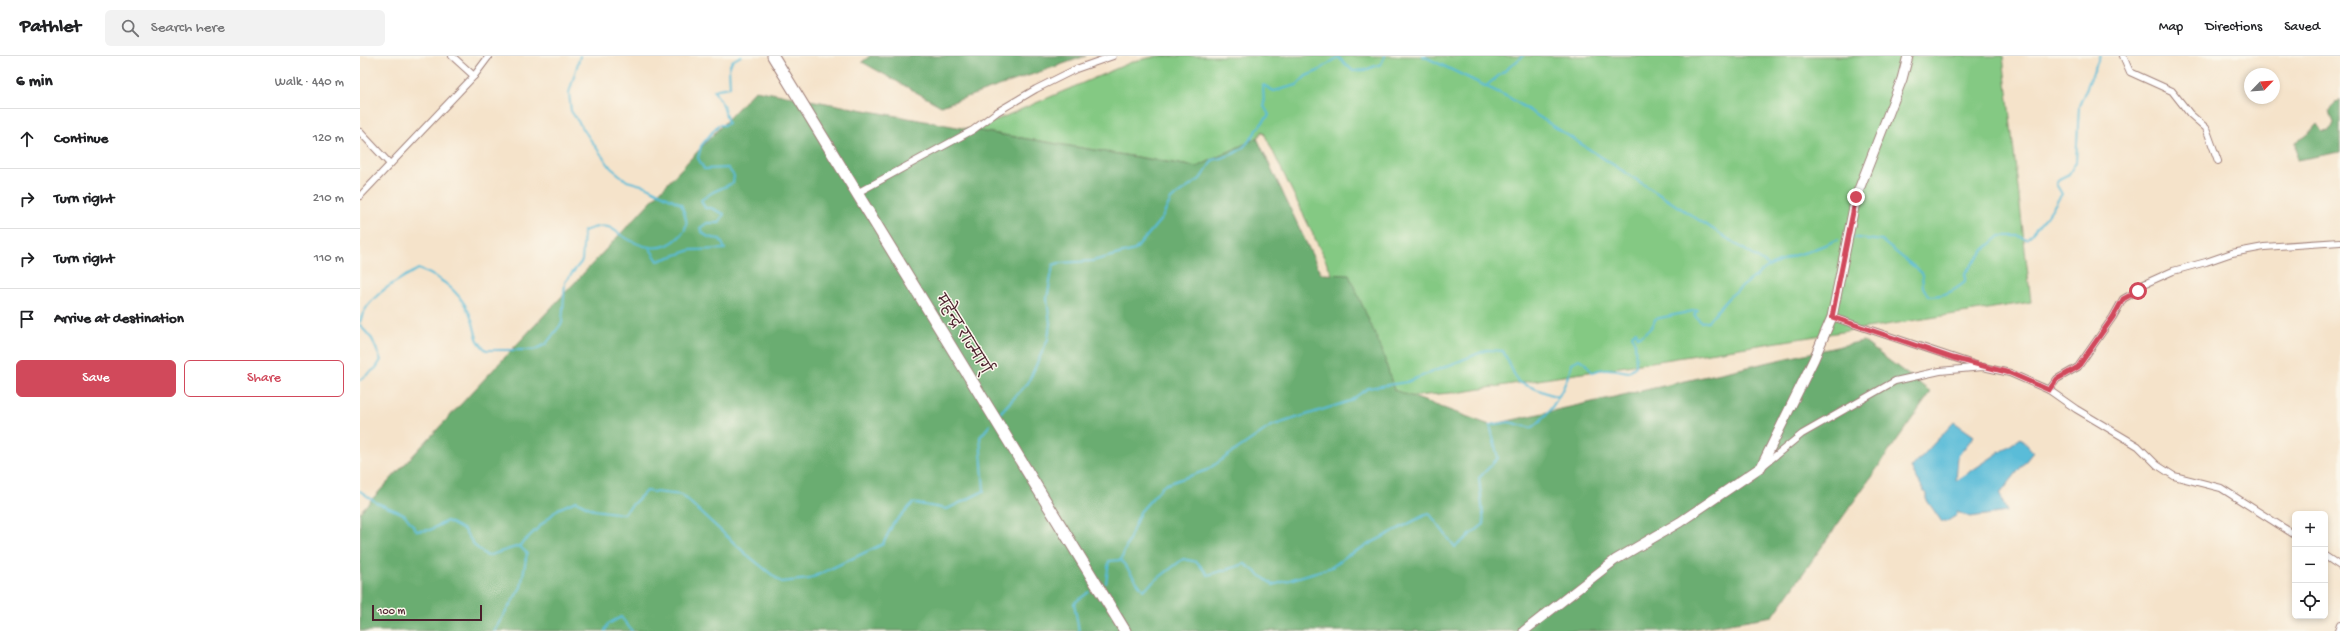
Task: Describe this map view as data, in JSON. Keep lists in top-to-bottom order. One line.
{"streets":{"highway":["महेन्द्र राज्मार्ग्"]},"scale_bar":"100 m","north":"top right","page":{"header":"Pathlet","search":"Search here","nav":["Map","Directions","Saved"],"heading":["6 min","Walk · 440 m"],"list":[["Continue","120 m"],["Turn right","210 m"],["Turn right","110 m"],"Arrive at destination"],"buttons":["Save","Share"],"map_buttons":["+","−"],"scale":"100 m"}}
